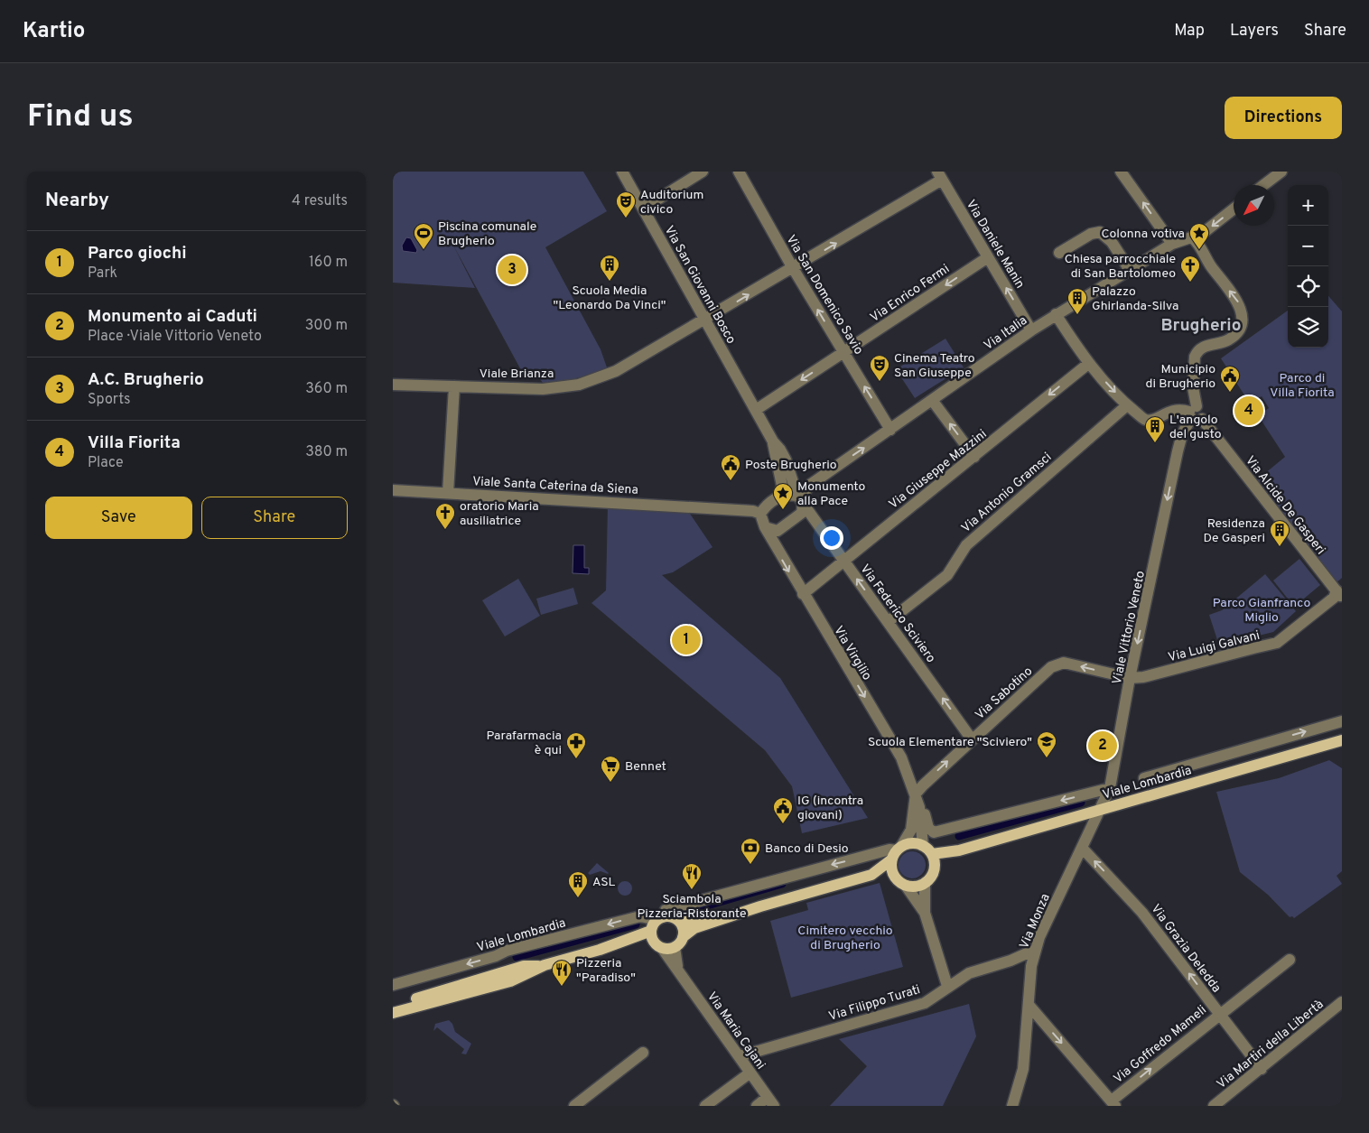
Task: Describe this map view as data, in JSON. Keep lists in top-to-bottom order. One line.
{"streets":{"main road":["Viale Lombardia"],"street":["Via Daniele Manin","Via San Giovanni Bosco","Via Enrico Fermi","Via San Domenico Savio","Via Italia","Viale Brianza","Via Giuseppe Mazzini","Viale Santa Caterina da Siena","Via Antonio Gramsci","Via Alcide De Gasperi","Via Federico Sciviero","Viale Vittorio Veneto","Via Luigi Galvani","Via Virgilio","Via Sabotino","Via Monza","Via Grazia Deledda","Via Filippo Turati","Via Maria Cajani","Via Goffredo Mameli","Via Martiri della Libertà"]},"crossings":[["Via Daniele Manin","Via Enrico Fermi"],["Via Daniele Manin","Via Italia"],["Via Daniele Manin","Viale Brianza"],["Via San Giovanni Bosco","Via Enrico Fermi"],["Via San Giovanni Bosco","Viale Brianza"],["Via San Giovanni Bosco","Via Federico Sciviero"],["Via Enrico Fermi","Via San Domenico Savio"],["Via San Domenico Savio","Via Italia"],["Via San Domenico Savio","Viale Brianza"],["Via Italia","Viale Santa Caterina da Siena"],["Via Italia","Via Federico Sciviero"],["Via Italia","Via Virgilio"],["Via Giuseppe Mazzini","Via Federico Sciviero"],["Via Giuseppe Mazzini","Via Virgilio"],["Viale Santa Caterina da Siena","Via Federico Sciviero"],["Viale Santa Caterina da Siena","Via Virgilio"],["Via Antonio Gramsci","Via Federico Sciviero"],["Via Alcide De Gasperi","Viale Vittorio Veneto"],["Via Alcide De Gasperi","Via Luigi Galvani"],["Via Federico Sciviero","Via Virgilio"],["Via Federico Sciviero","Via Sabotino"],["Viale Vittorio Veneto","Via Luigi Galvani"],["Viale Vittorio Veneto","Via Sabotino"],["Viale Vittorio Veneto","Viale Lombardia"],["Viale Vittorio Veneto","Via Monza"],["Via Luigi Galvani","Via Sabotino"],["Via Virgilio","Via Sabotino"],["Via Virgilio","Viale Lombardia"],["Via Sabotino","Viale Lombardia"],["Viale Lombardia","Via Monza"],["Viale Lombardia","Via Maria Cajani"],["Via Monza","Via Grazia Deledda"],["Via Monza","Via Filippo Turati"],["Via Grazia Deledda","Via Goffredo Mameli"],["Via Grazia Deledda","Via Martiri della Libertà"],["Via Filippo Turati","Via Maria Cajani"]],"one_way":["Via Daniele Manin","Via Enrico Fermi","Via San Domenico Savio","Viale Brianza","Via Giuseppe Mazzini","Via Federico Sciviero","Viale Vittorio Veneto","Via Virgilio","Via Grazia Deledda","Via Goffredo Mameli"],"districts":["Brugherio"],"parks":["Parco di Villa Fiorita","Parco Gianfranco Miglio","Cimitero vecchio di Brugherio"],"places":{"theatre":["Auditorium civico","Cinema Teatro San Giuseppe"],"sports":["Piscina comunale Brugherio"],"place":["Colonna votiva","Monumento alla Pace"],"building":["Scuola Media \"Leonardo Da Vinci\"","Palazzo Ghirlanda-Silva","L'angolo del gusto","Residenza De Gasperi","ASL"],"church":["Chiesa parrocchiale di San Bartolomeo","oratorio Maria ausiliatrice"],"public building":["Municipio di Brugherio","Poste Brugherio","IG (incontra giovani)"],"school or university":["Scuola Elementare \"Sciviero\""],"pharmacy":["Parafarmacia è qui"],"supermarket":["Bennet"],"bank":["Banco di Desio"],"restaurant":["Sciambola Pizzeria-Ristorante","Pizzeria \"Paradiso\""]},"north":"bottom left","page":{"header":"Kartio","nav":["Map","Layers","Share"],"buttons":["Directions",["Save","Share"]],"title":"Find us","heading":["Nearby","4 results"],"map_buttons":["+","−"],"list":[{"mark":"1","name":"Parco giochi","note":"Park","value":"160 m"},{"mark":"2","name":"Monumento ai Caduti","note":"Place · Viale Vittorio Veneto","value":"300 m"},{"mark":"3","name":"A.C. Brugherio","note":"Sports","value":"360 m"},{"mark":"4","name":"Villa Fiorita","note":"Place","value":"380 m"}],"pins":["3","4","1","2"]}}
